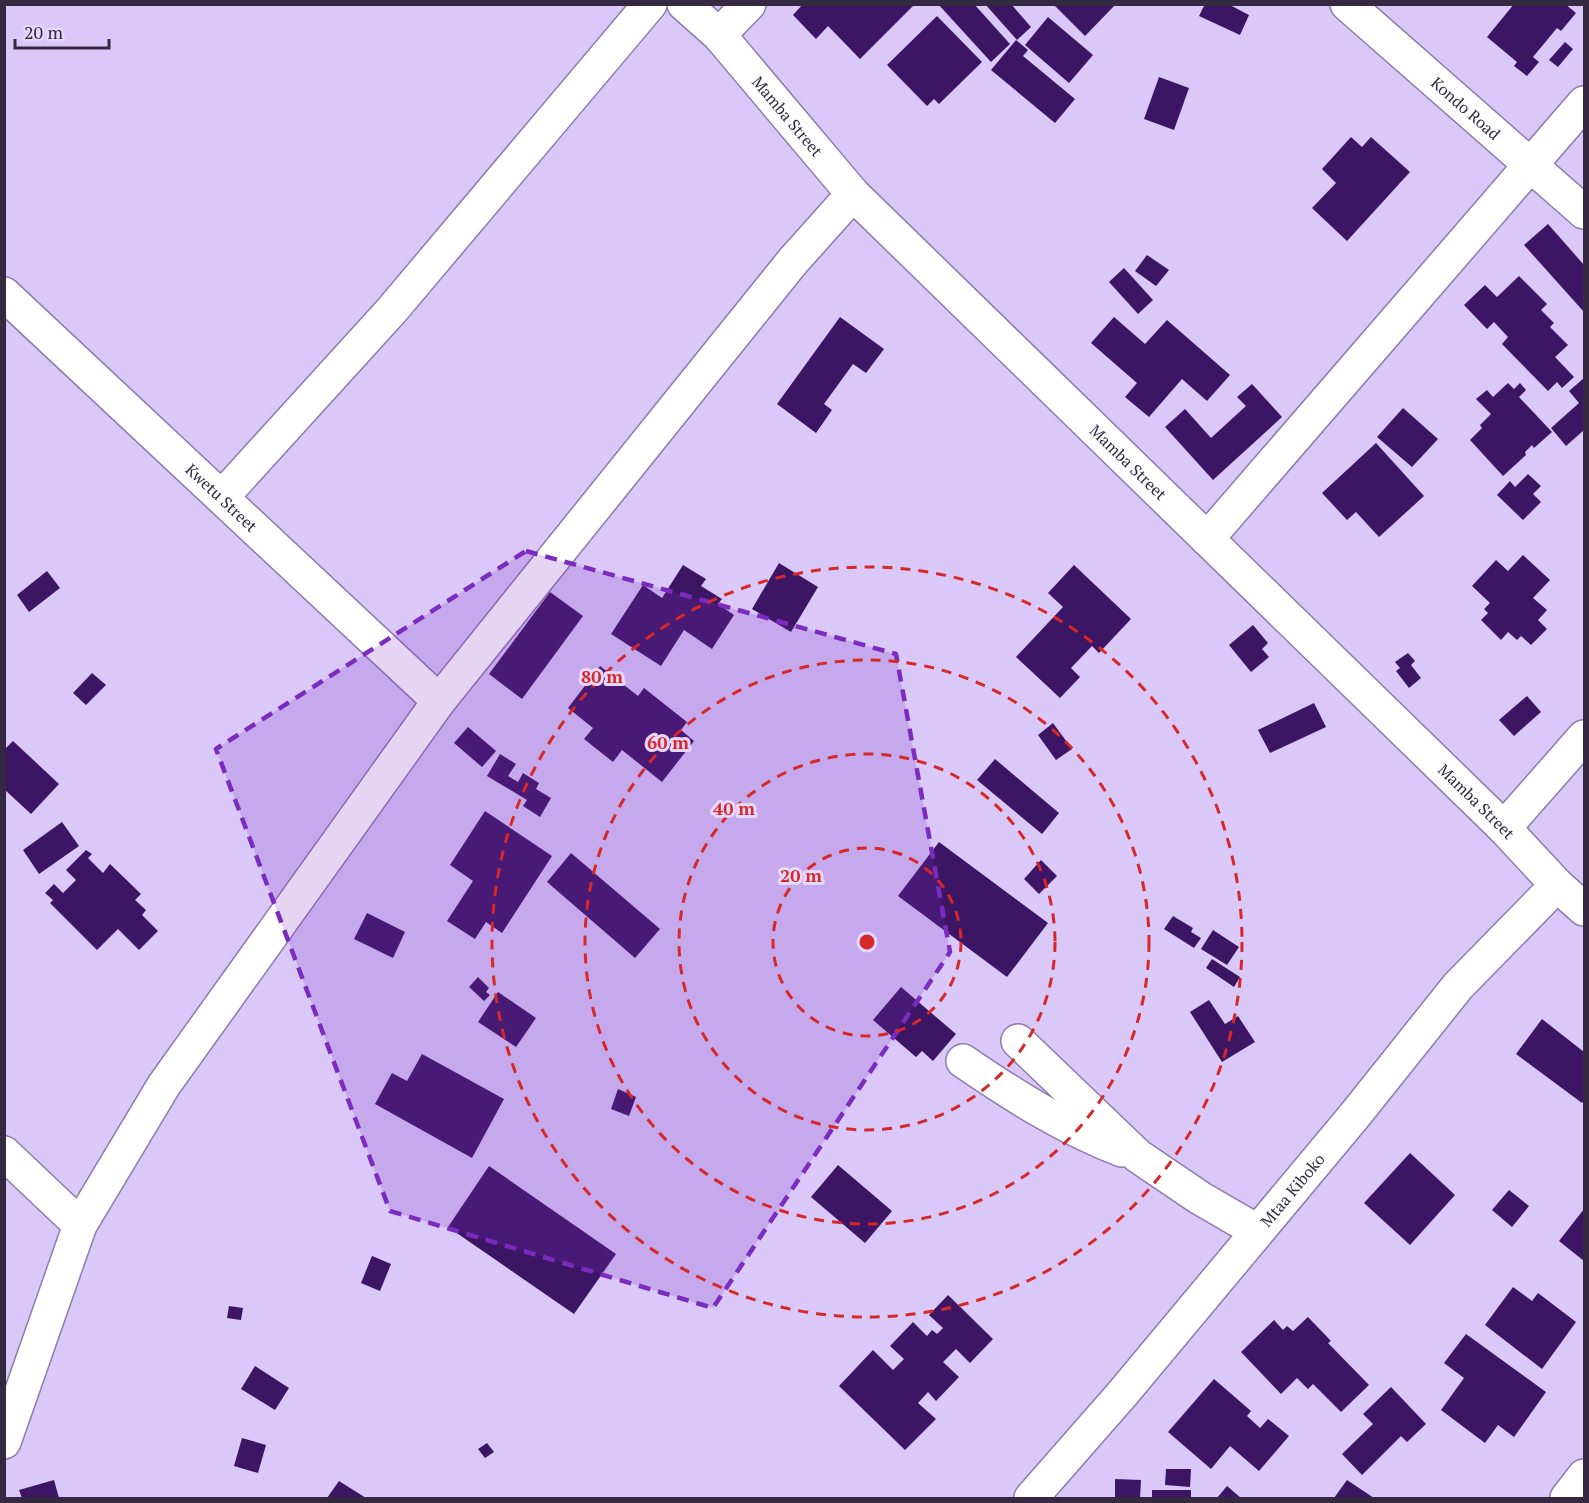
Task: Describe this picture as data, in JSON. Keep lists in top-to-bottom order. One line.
{"streets":{"street":["Kondo Road","Mamba Street","Kwetu Street","Mtaa Kiboko"]},"crossings":[["Mamba Street","Mtaa Kiboko"]],"scale_bar":"20 m","rings":["80 m","60 m","40 m","20 m"]}
